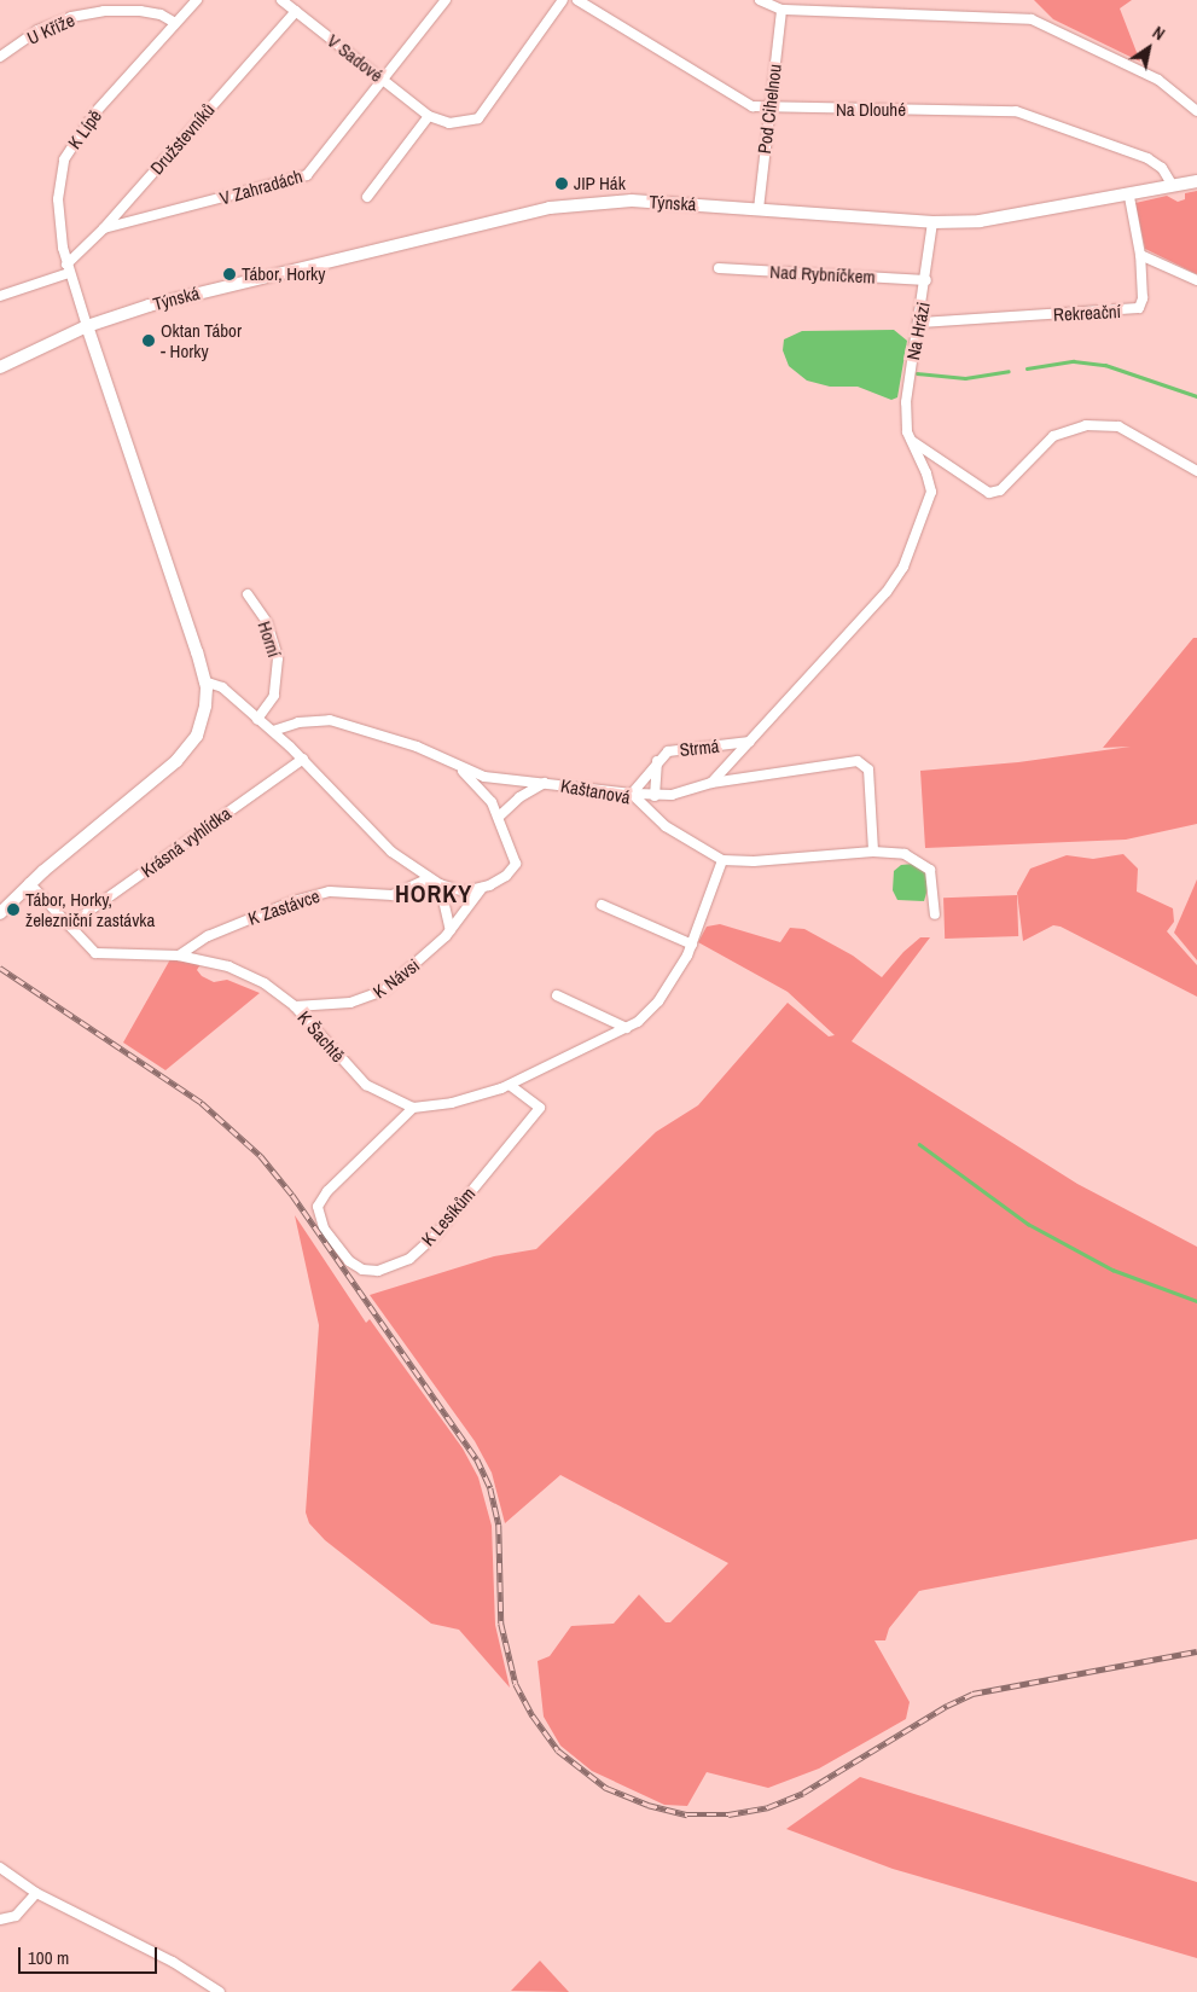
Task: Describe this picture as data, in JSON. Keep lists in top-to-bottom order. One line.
{"streets":{"main road":["Týnská"],"street":["U Kříže","V Sadové","Pod Cihelnou","Na Dlouhé","K Lípě","Družstevníků","V Zahradách","Nad Rybníčkem","Rekreační","Na Hrázi","Horní","Strmá","Kaštanová","Krásná vyhlídka","K Zastávce","K Návsi","K Šachtě","K Lesíkům"]},"crossings":[["U Kříže","K Lípě"],["V Sadové","Družstevníků"],["V Sadové","V Zahradách"],["Pod Cihelnou","Na Dlouhé"],["Pod Cihelnou","Týnská"],["Na Dlouhé","Týnská"],["K Lípě","Družstevníků"],["K Lípě","Týnská"],["Družstevníků","V Zahradách"],["Týnská","Rekreační"],["Týnská","Na Hrázi"],["Nad Rybníčkem","Na Hrázi"],["Rekreační","Na Hrázi"],["Horní","K Návsi"],["Strmá","Kaštanová"],["Kaštanová","K Návsi"],["Krásná vyhlídka","K Návsi"],["Krásná vyhlídka","K Šachtě"],["K Zastávce","K Návsi"],["K Zastávce","K Šachtě"],["K Návsi","K Šachtě"],["K Šachtě","K Lesíkům"]],"districts":["HORKY"],"places":["JIP Hák","Tábor, Horky","Oktan Tábor - Horky","Tábor, Horky, železniční zastávka"],"scale_bar":"100 m","north":"top right"}
